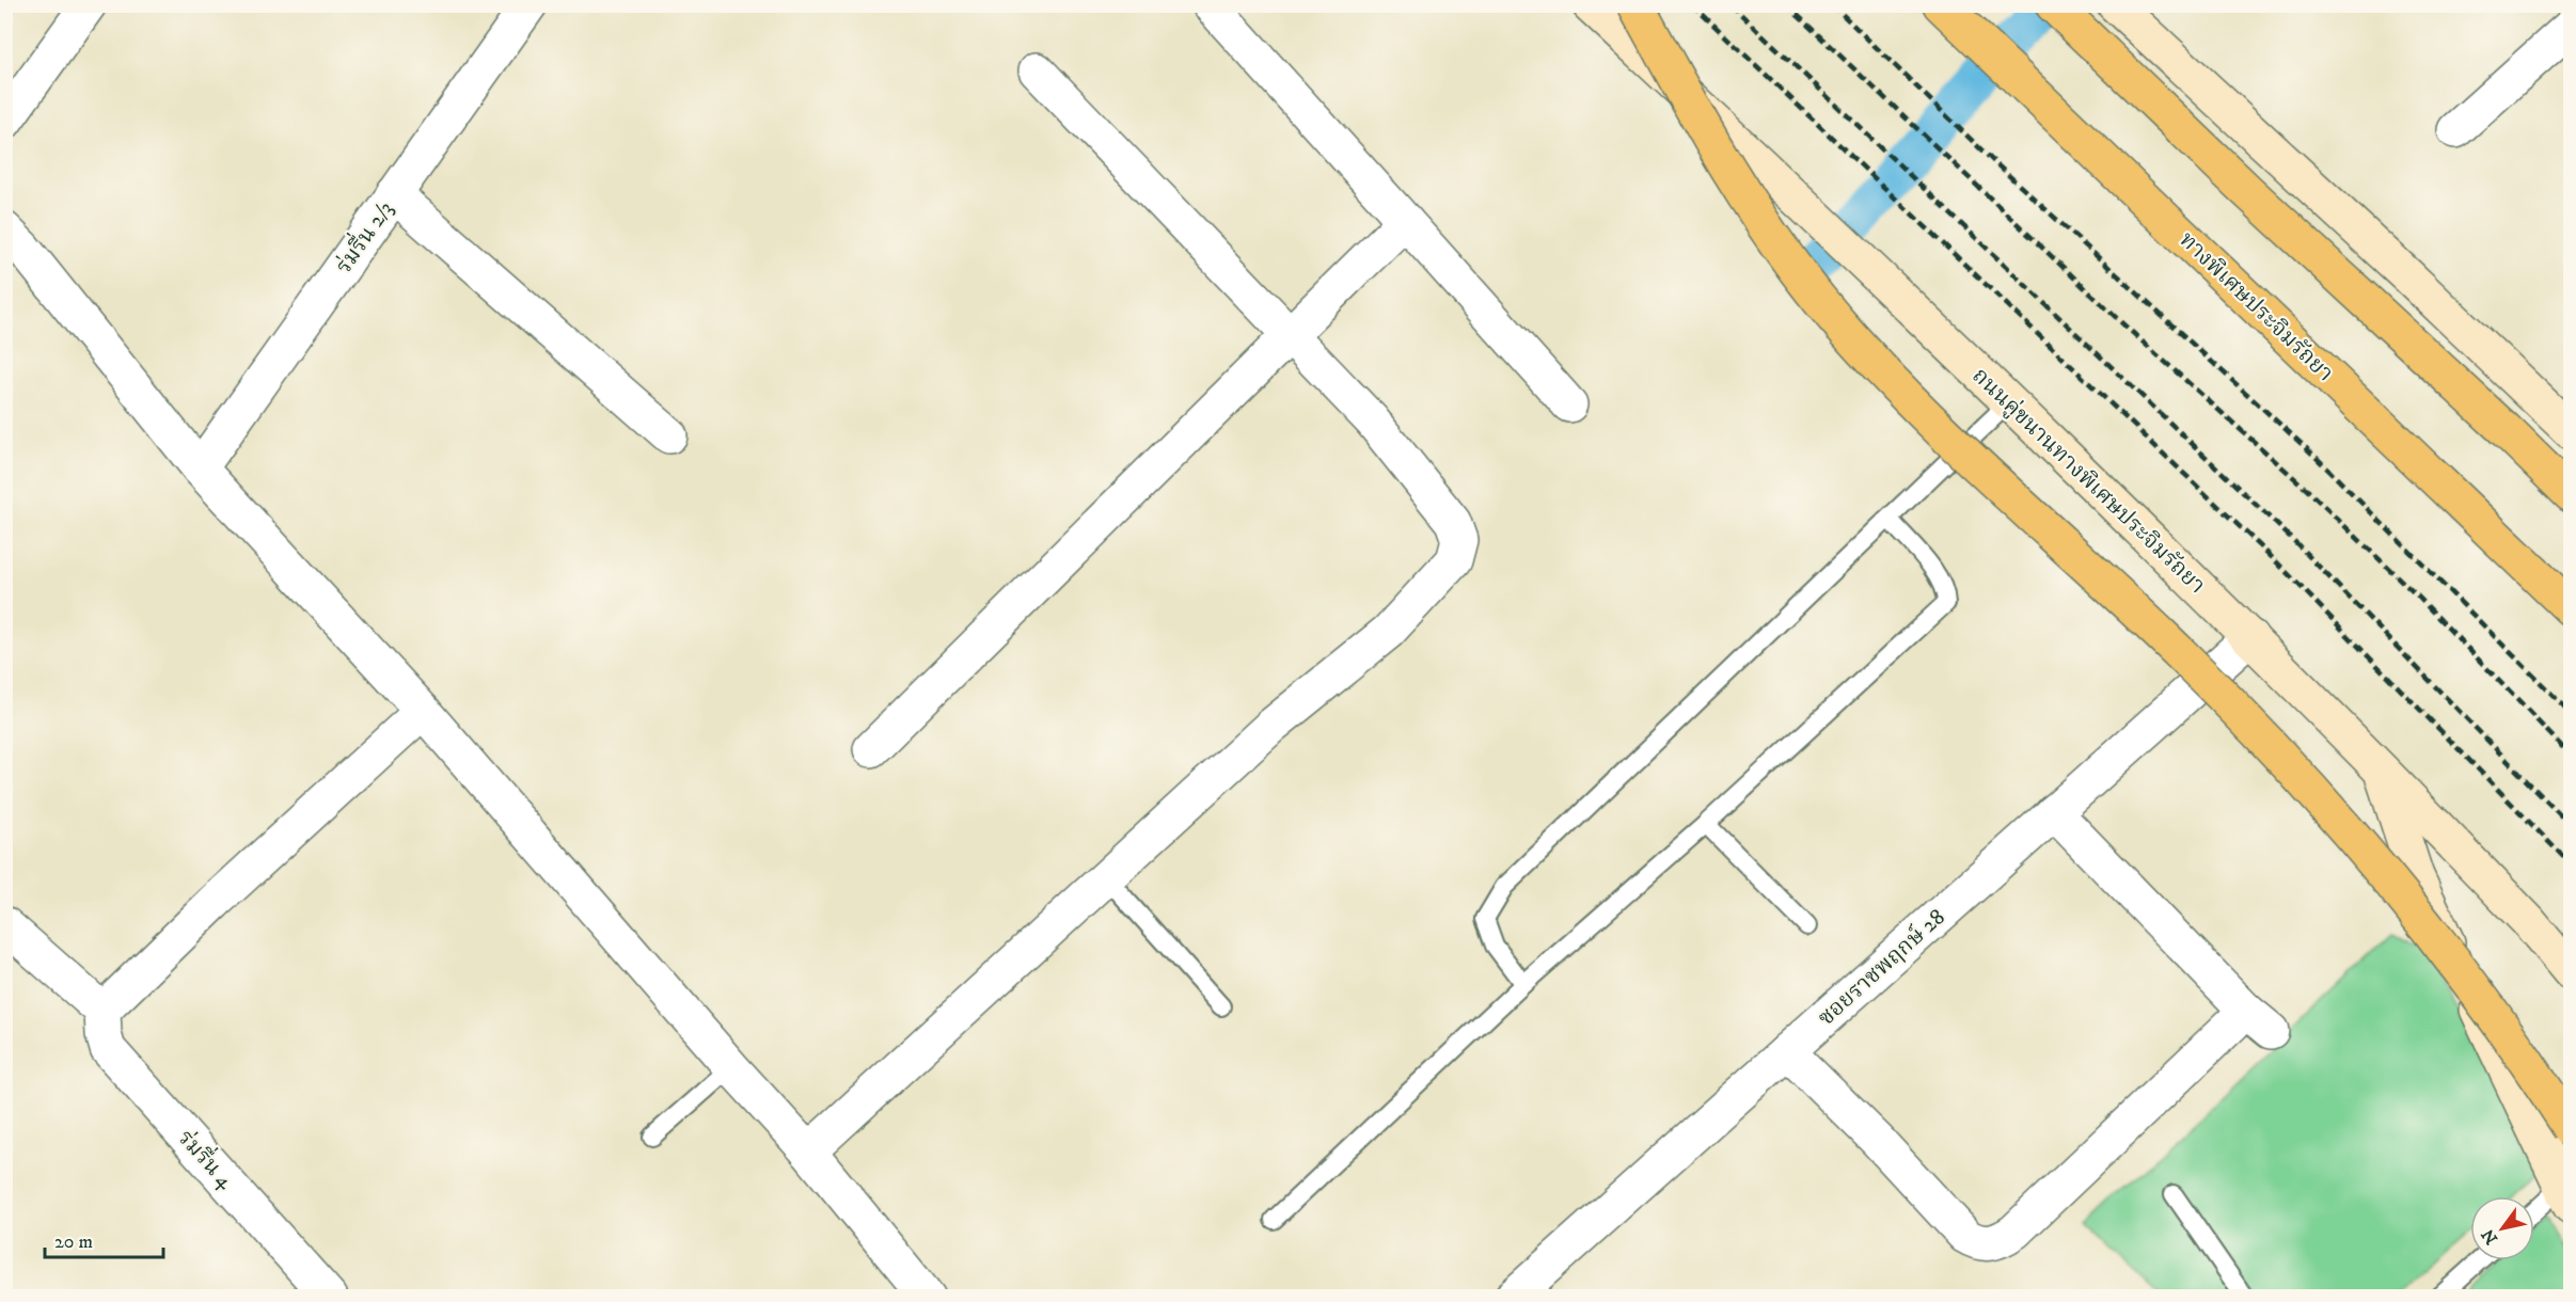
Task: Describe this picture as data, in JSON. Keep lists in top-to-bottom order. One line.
{"streets":{"highway":["ทางพิเศษประจิมรัถยา"],"main road":["ถนนคู่ขนานทางพิเศษประจิมรัถยา"],"street":["ร่มรื่น 2/3","ซอยราชพฤกษ์ 28","ร่มรื่น 4"]},"crossings":[["ถนนคู่ขนานทางพิเศษประจิมรัถยา","ซอยราชพฤกษ์ 28"]],"scale_bar":"20 m","north":"bottom left"}
